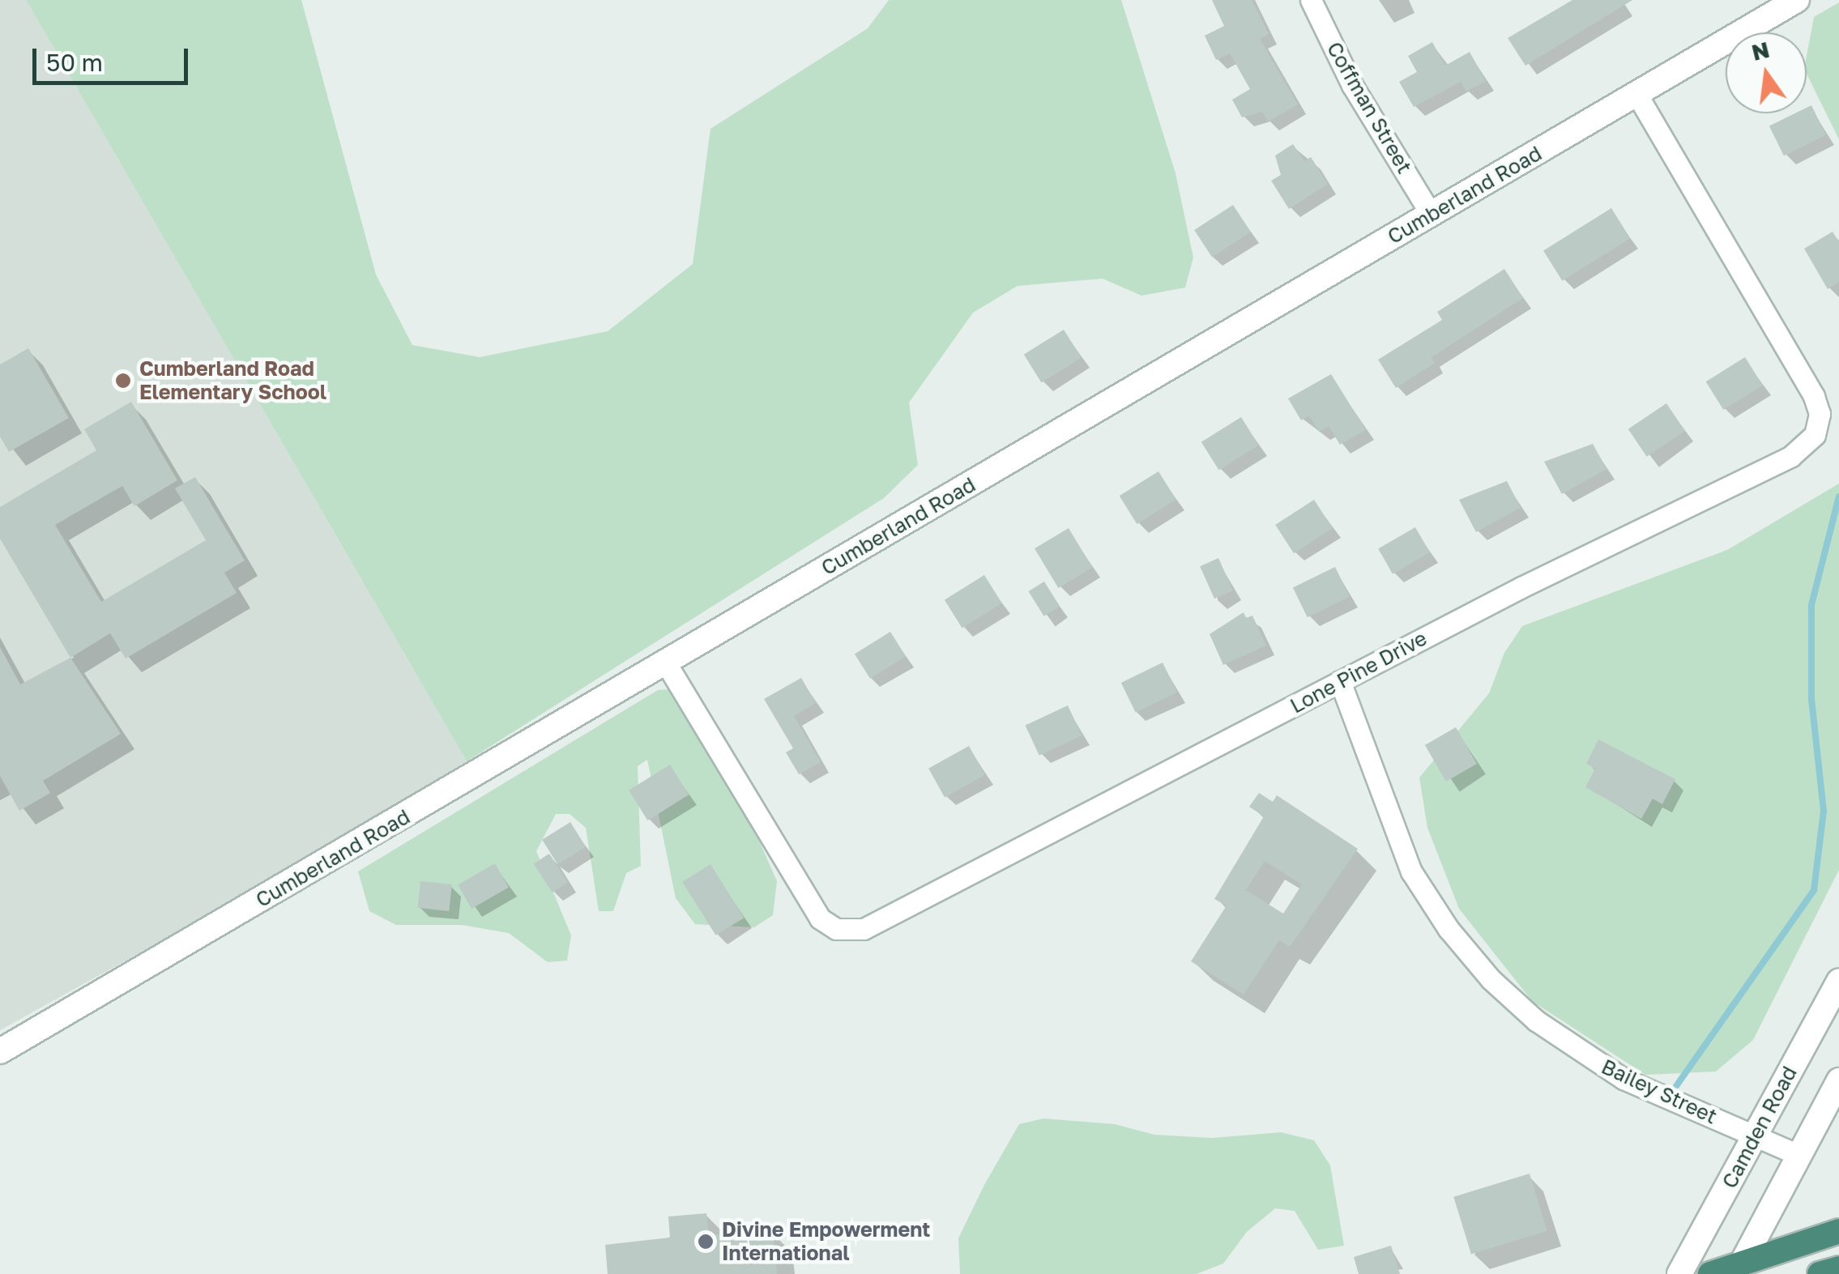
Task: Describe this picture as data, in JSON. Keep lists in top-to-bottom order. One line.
{"streets":{"main road":["Cumberland Road","Camden Road"],"street":["Coffman Street","Lone Pine Drive","Bailey Street"]},"crossings":[["Coffman Street","Cumberland Road"],["Cumberland Road","Lone Pine Drive"],["Lone Pine Drive","Bailey Street"],["Bailey Street","Camden Road"]],"places":["Cumberland Road Elementary School","Divine Empowerment International"],"scale_bar":"50 m","north":"top"}
